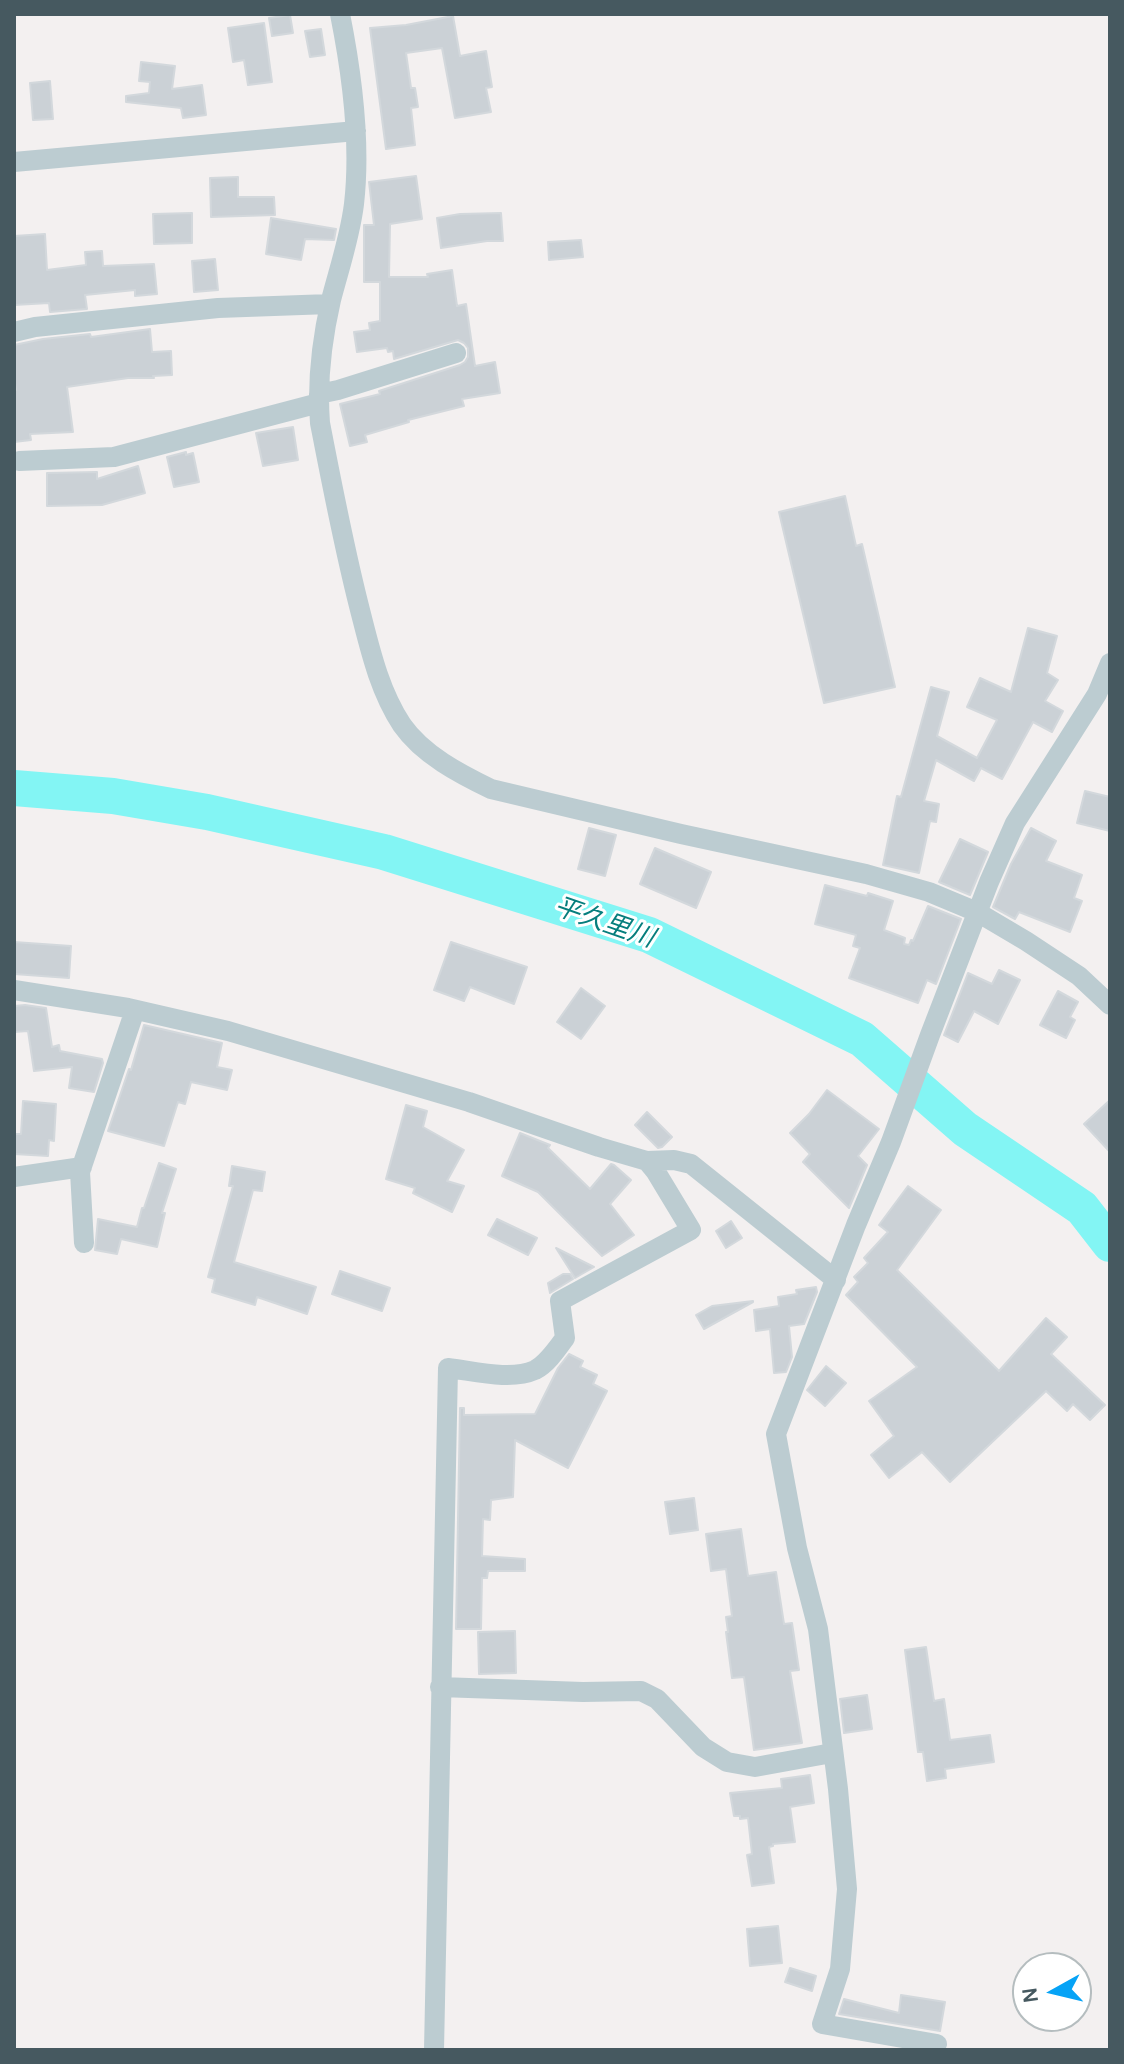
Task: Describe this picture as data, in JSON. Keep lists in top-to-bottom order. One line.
{"water":["平久里川"],"north":"left"}
